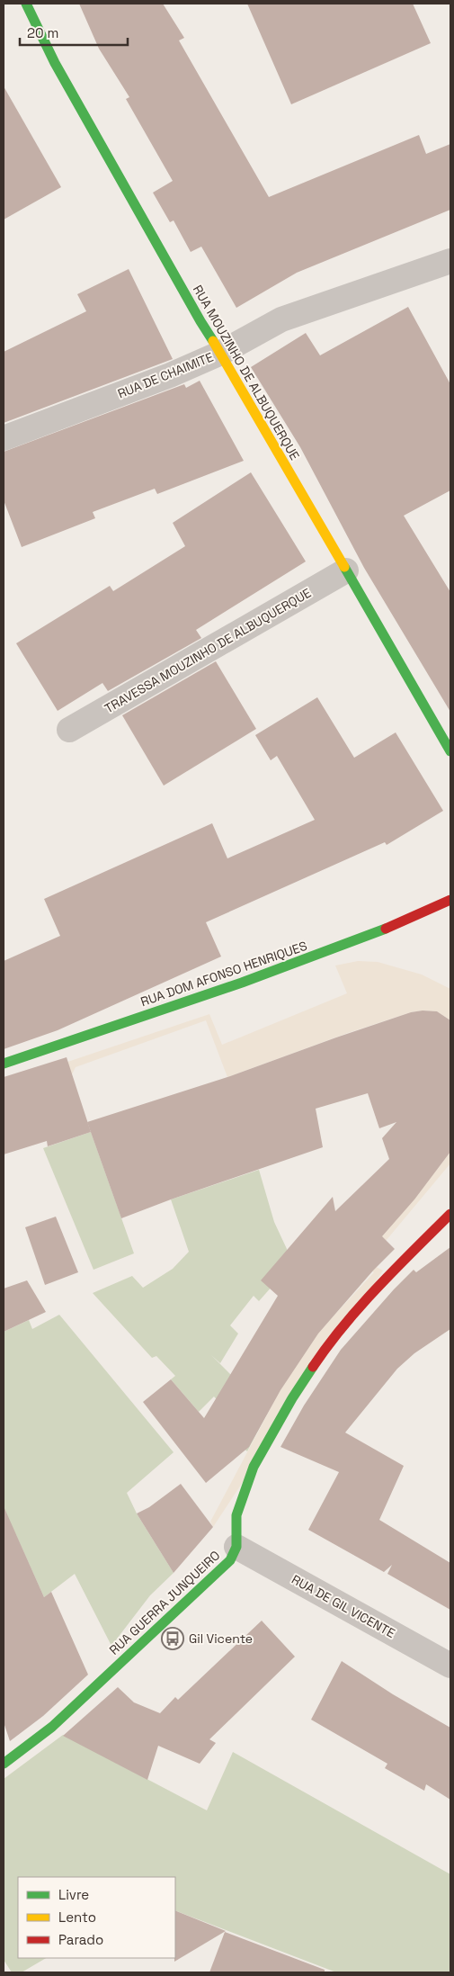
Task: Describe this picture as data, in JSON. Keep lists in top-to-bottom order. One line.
{"streets":{"street":["RUA MOUZINHO DE ALBUQUERQUE","RUA DE CHAIMITE","TRAVESSA MOUZINHO DE ALBUQUERQUE","RUA DOM AFONSO HENRIQUES","RUA GUERRA JUNQUEIRO","RUA DE GIL VICENTE"]},"crossings":[["RUA MOUZINHO DE ALBUQUERQUE","RUA DE CHAIMITE"],["RUA MOUZINHO DE ALBUQUERQUE","TRAVESSA MOUZINHO DE ALBUQUERQUE"],["RUA GUERRA JUNQUEIRO","RUA DE GIL VICENTE"]],"places":{"bus stop":["Gil Vicente"]},"legend":["Livre","Lento","Parado"],"scale_bar":"20 m"}
